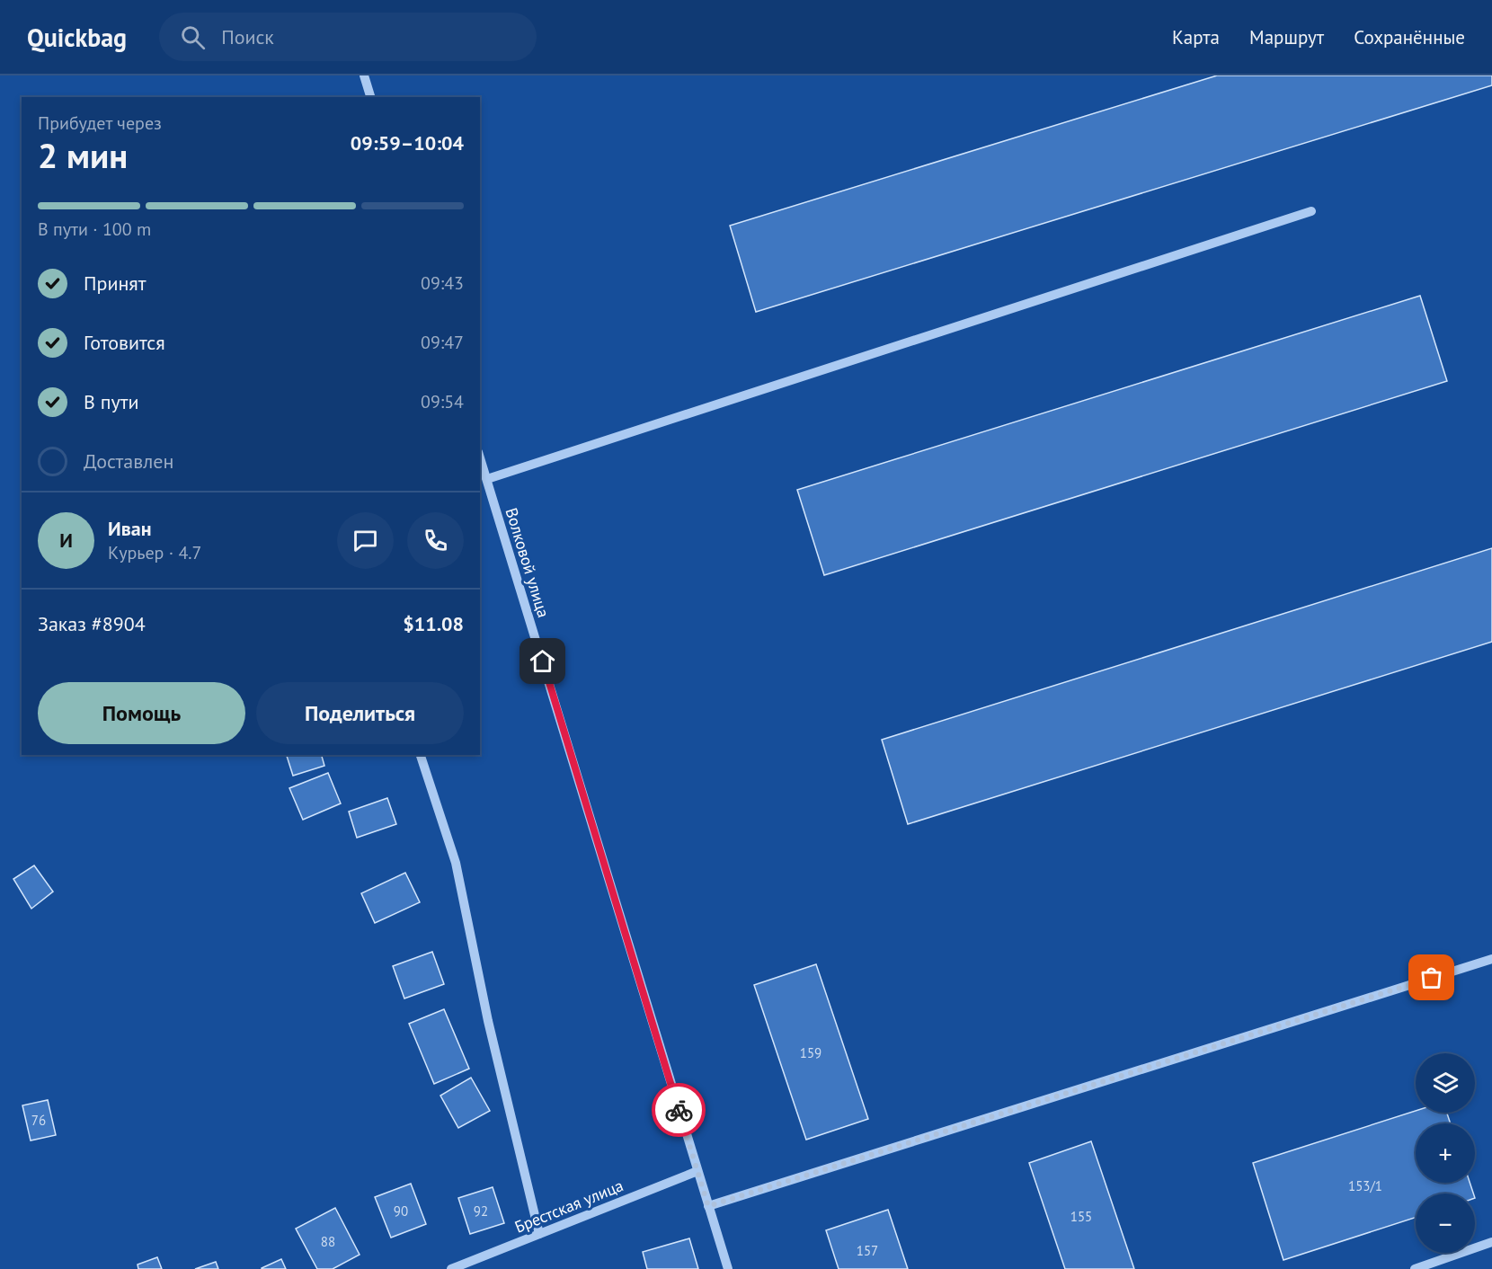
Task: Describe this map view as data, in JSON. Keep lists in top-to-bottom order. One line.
{"streets":{"street":["Волковой улица","Брестская улица"]},"crossings":[["Волковой улица","Брестская улица"]],"house_numbers":["159","76","153/1","90","92","155","88","157"],"page":{"header":"Quickbag","search":"Поиск","nav":["Карта","Маршрут","Сохранённые"],"heading":["2 мин","Прибудет через","09:59–10:04"],"panel":["Иван","Курьер · 4.7","Заказ #8904","$11.08"],"bar":"В пути · 100 m","list":[["Принят","09:43"],["Готовится","09:47"],["В пути","09:54"],"Доставлен"],"round":"И","buttons":["Помощь","Поделиться"],"map_buttons":["+","−"]}}
